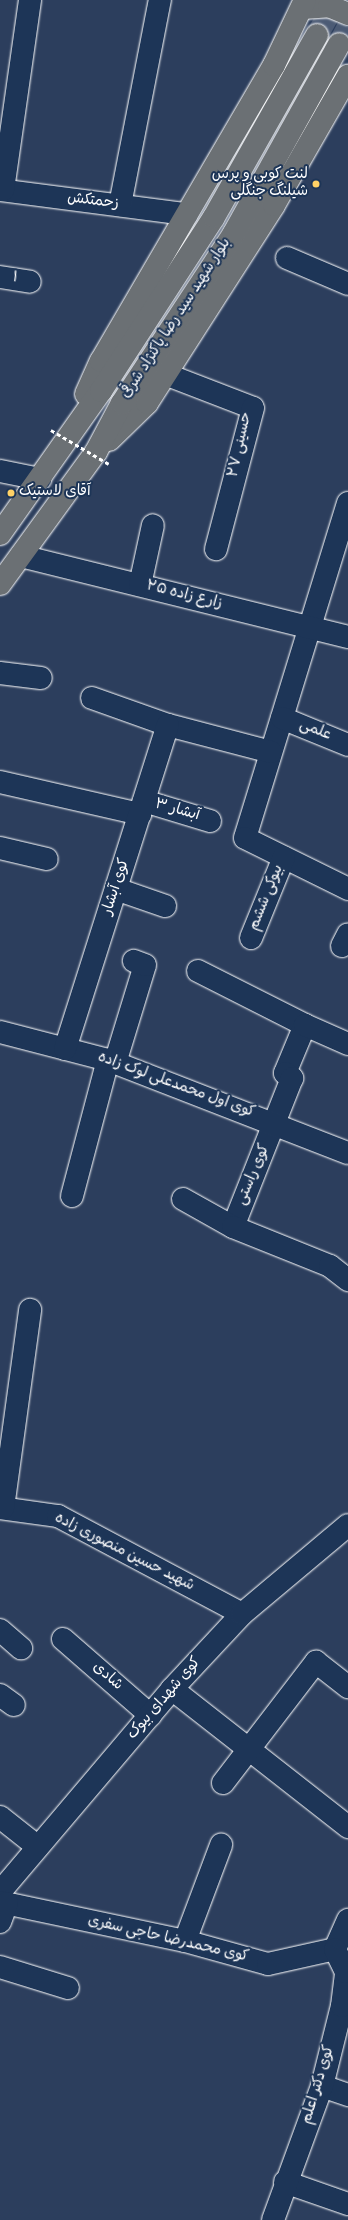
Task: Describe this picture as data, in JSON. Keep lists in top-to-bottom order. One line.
{"streets":{"main road":["بلوار شهید سید رضا پاکنژاد شرقی"],"street":["زحمتکش","۱","حسینی ۲۷","زارع زاده ۲۵","علمی","آبشار ۳","کوی آبشار","بیوکی ششم","کوی اول محمدعلی لوک زاده","کوی راستی","شهید حسین منصوری زاده","شادی","کوی شهدای بیوک","کوی محمدرضا حاجی سفری","کوی دکتر اعلم"]},"crossings":[["بلوار شهید سید رضا پاکنژاد شرقی","زارع زاده ۲۵"],["آبشار ۳","کوی آبشار"],["کوی آبشار","کوی اول محمدعلی لوک زاده"],["کوی اول محمدعلی لوک زاده","کوی راستی"],["شهید حسین منصوری زاده","کوی شهدای بیوک"],["شادی","کوی شهدای بیوک"],["کوی شهدای بیوک","کوی محمدرضا حاجی سفری"],["کوی محمدرضا حاجی سفری","کوی دکتر اعلم"]],"places":["لنت کوبی و پرس شیلنگ‌ جنگلی","آقای لاستیک"]}
